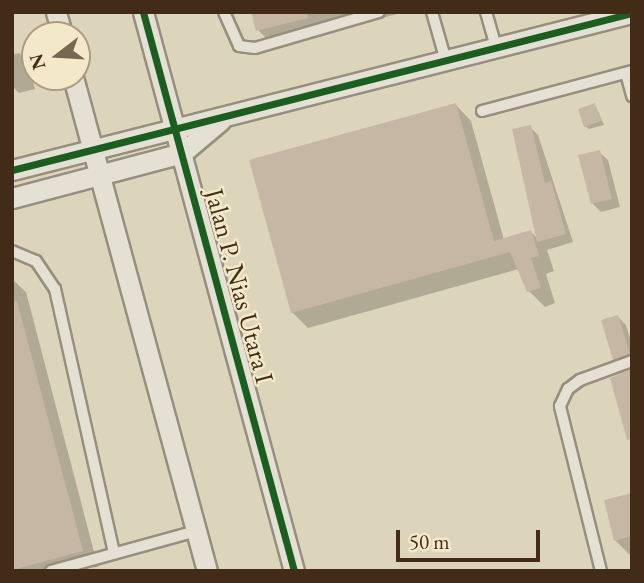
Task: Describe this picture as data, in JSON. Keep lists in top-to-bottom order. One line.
{"streets":{"street":["Jalan P. Nias Utara I"]},"scale_bar":"50 m","north":"left"}
